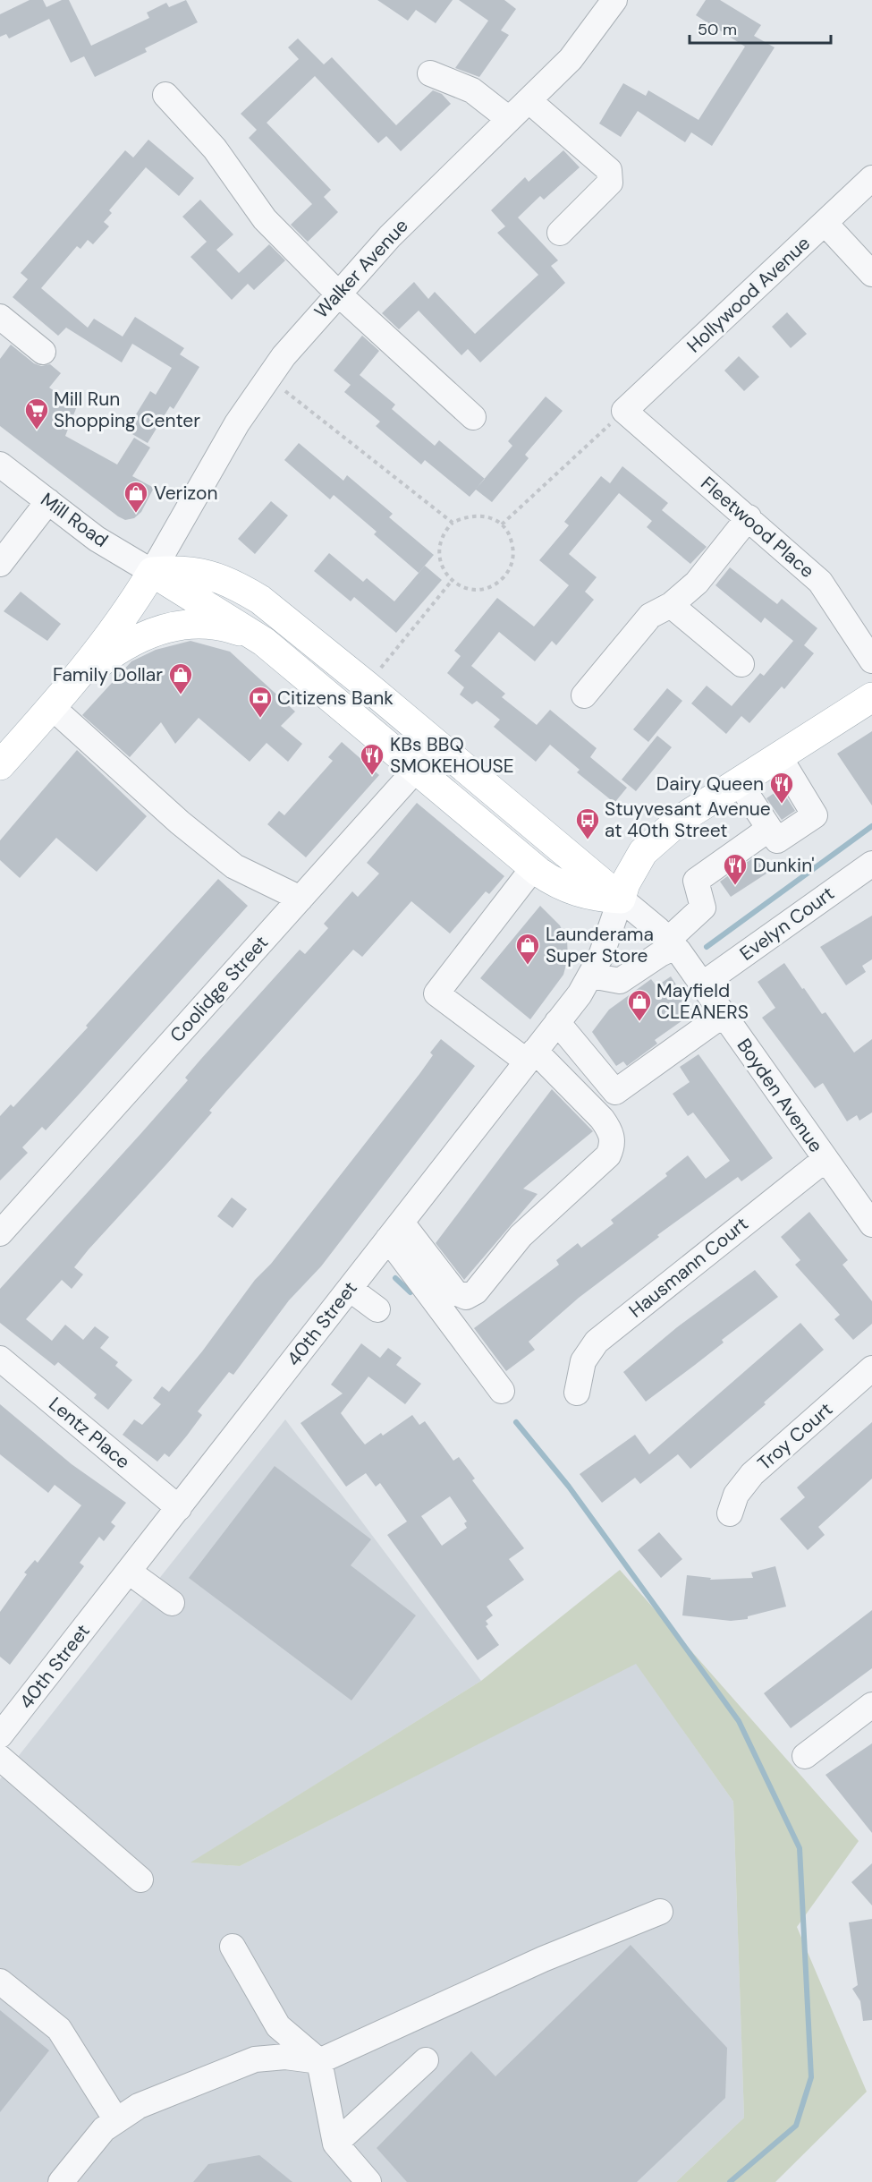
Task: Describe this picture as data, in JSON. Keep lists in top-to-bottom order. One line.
{"streets":{"street":["Walker Avenue","Hollywood Avenue","Mill Road","Fleetwood Place","Evelyn Court","Coolidge Street","Boyden Avenue","Hausmann Court","40th Street","Lentz Place","Troy Court"]},"crossings":[["Walker Avenue","Mill Road"],["Hollywood Avenue","Fleetwood Place"],["Evelyn Court","Boyden Avenue"],["Boyden Avenue","Hausmann Court"],["Boyden Avenue","40th Street"],["40th Street","Lentz Place"]],"places":{"supermarket":["Mill Run Shopping Center"],"shop":["Verizon","Family Dollar","Launderama Super Store","Mayfield CLEANERS"],"bank":["Citizens Bank"],"restaurant":["KBs BBQ SMOKEHOUSE","Dairy Queen","Dunkin'"],"bus stop":["Stuyvesant Avenue at 40th Street"]},"scale_bar":"50 m"}
